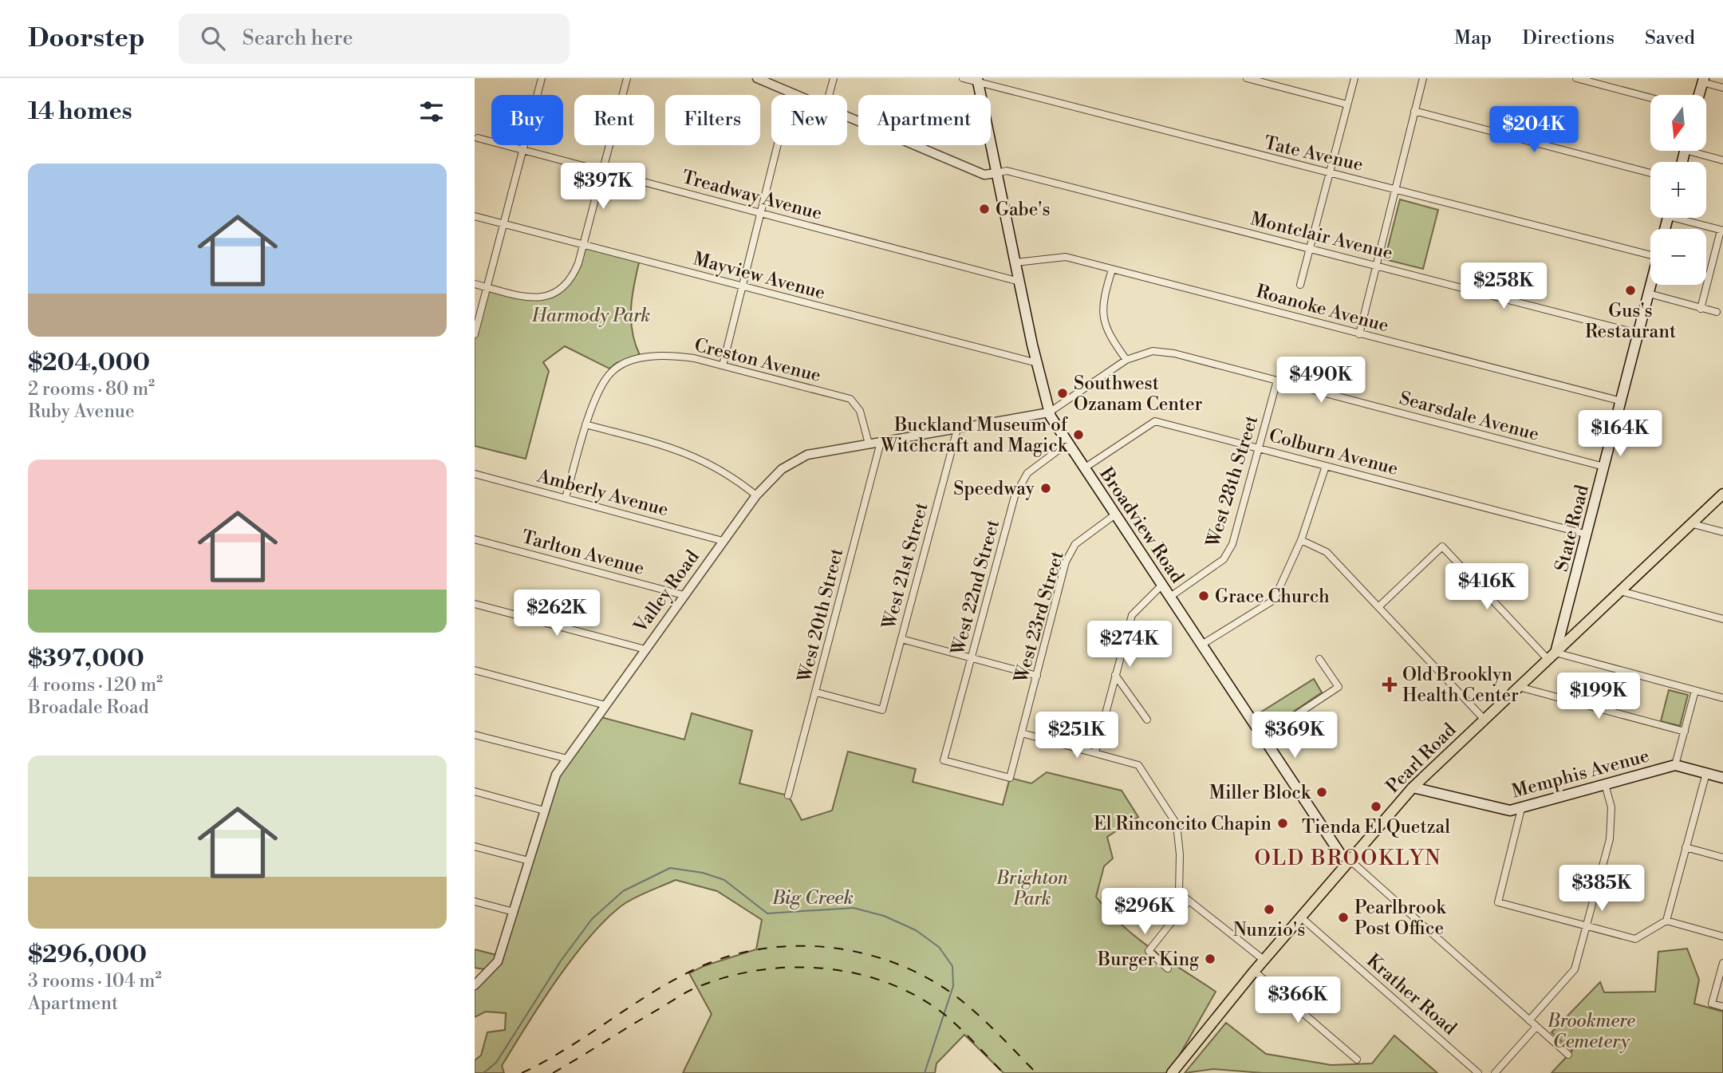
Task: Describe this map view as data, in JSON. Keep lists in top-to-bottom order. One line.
{"streets":{"main road":["Broadview Road","State Road","Pearl Road","Memphis Avenue"],"street":["Tate Avenue","Treadway Avenue","Montclair Avenue","Mayview Avenue","Roanoke Avenue","Creston Avenue","Searsdale Avenue","Colburn Avenue","West 28th Street","Amberly Avenue","Tarlton Avenue","West 21st Street","West 22nd Street","Valley Road","West 20th Street","West 23rd Street","Krather Road"]},"crossings":[["Tate Avenue","Broadview Road"],["Treadway Avenue","Broadview Road"],["Montclair Avenue","Broadview Road"],["Montclair Avenue","State Road"],["Mayview Avenue","Broadview Road"],["Roanoke Avenue","Broadview Road"],["Roanoke Avenue","State Road"],["Creston Avenue","Valley Road"],["Searsdale Avenue","West 28th Street"],["Searsdale Avenue","Broadview Road"],["Searsdale Avenue","State Road"],["Searsdale Avenue","Valley Road"],["Colburn Avenue","West 28th Street"],["Colburn Avenue","Broadview Road"],["Colburn Avenue","State Road"],["West 28th Street","Broadview Road"],["Amberly Avenue","Valley Road"],["Broadview Road","West 22nd Street"],["Broadview Road","Valley Road"],["Broadview Road","West 23rd Street"],["Broadview Road","Pearl Road"],["State Road","Pearl Road"],["Tarlton Avenue","Valley Road"],["West 21st Street","Valley Road"],["West 21st Street","West 20th Street"],["West 22nd Street","West 23rd Street"],["Valley Road","West 20th Street"],["Pearl Road","Memphis Avenue"],["Pearl Road","Krather Road"]],"districts":["OLD BROOKLYN"],"water":["Big Creek"],"parks":["Harmody Park","Brighton Park","Brookmere Cemetery"],"places":{"other":["Gabe's","Gus's Restaurant","Southwest Ozanam Center","Buckland Museum of Witchcraft and Magick","Speedway","Grace Church","Miller Block","Tienda El Quetzal","El Rinconcito Chapin","Nunzio's","Pearlbrook Post Office","Burger King"],"health":["Old Brooklyn Health Center"]},"north":"bottom","page":{"header":"Doorstep","search":"Search here","nav":["Map","Directions","Saved"],"heading":"14 homes","map_buttons":["+","−"],"chip":["Buy","Rent","Filters","New","Apartment"],"price":["$204K","$397K","$258K","$490K","$164K","$416K","$262K","$274K","$199K","$251K","$369K","$385K","$296K","$366K"],"list":[{"name":"$204,000","note":"2 rooms · 80 m² · Ruby Avenue"},{"name":"$397,000","note":"4 rooms · 120 m² · Broadale Road"},{"name":"$296,000","note":"3 rooms · 104 m² · Apartment"}]}}
